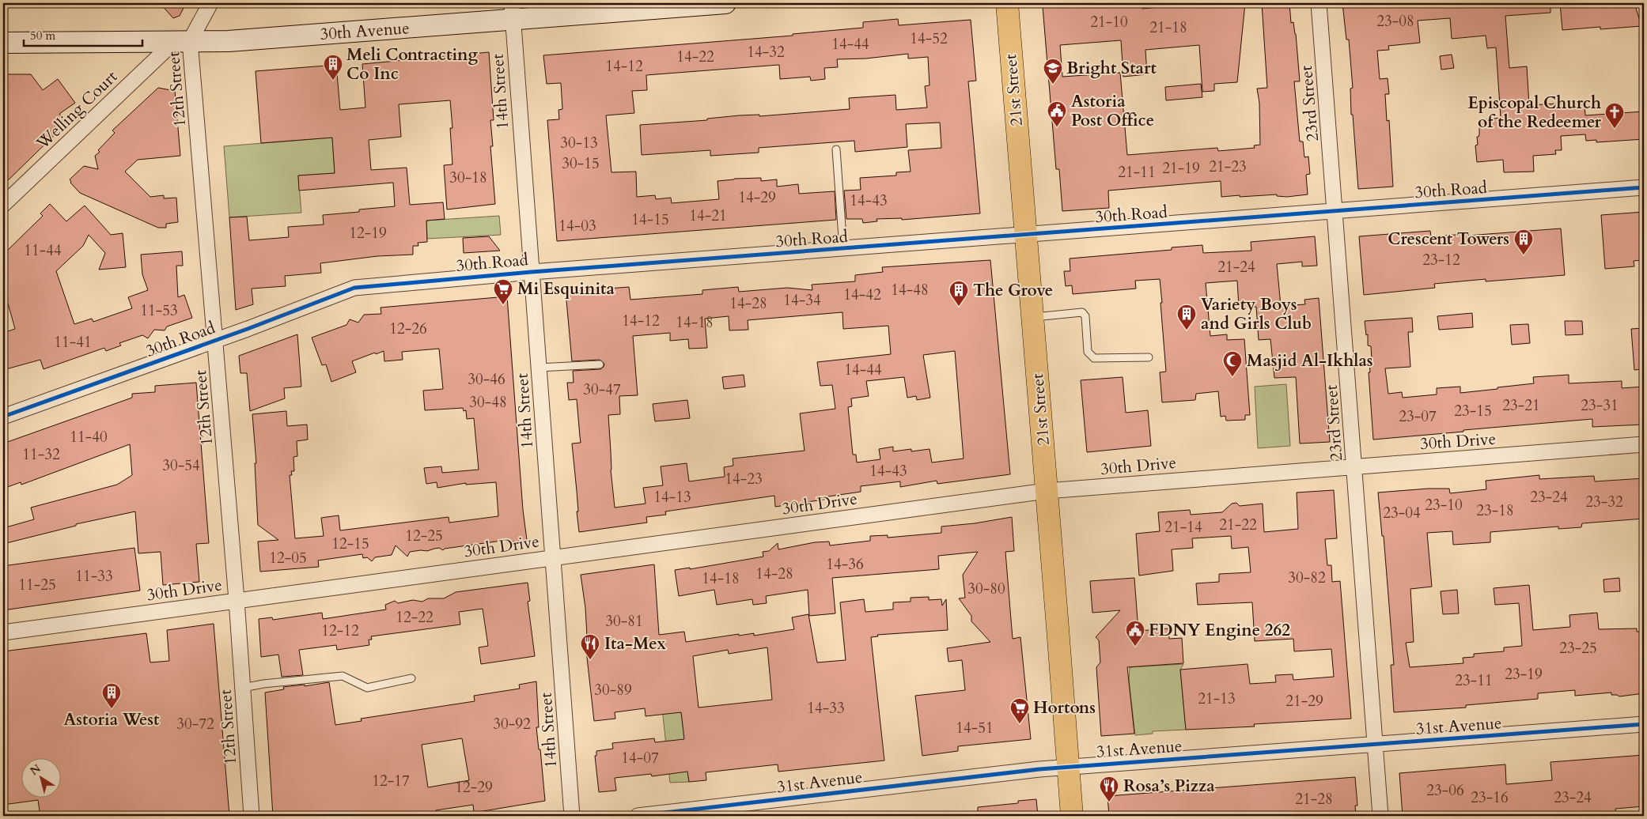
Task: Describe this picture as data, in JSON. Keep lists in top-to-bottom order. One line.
{"streets":{"main road":["21st Street"],"street":["30th Avenue","12th Street","14th Street","23rd Street","Welling Court","30th Road","30th Drive","31st Avenue"]},"crossings":[["30th Avenue","12th Street"],["30th Avenue","14th Street"],["30th Avenue","Welling Court"],["12th Street","Welling Court"],["12th Street","30th Road"],["12th Street","30th Drive"],["21st Street","30th Road"],["21st Street","30th Drive"],["21st Street","31st Avenue"],["14th Street","30th Road"],["14th Street","30th Drive"],["23rd Street","30th Road"],["23rd Street","30th Drive"],["23rd Street","31st Avenue"]],"places":{"building":["Meli Contracting Co Inc","Crescent Towers","The Grove","Variety Boys and Girls Club","Astoria West"],"school or university":["Bright Start"],"public building":["Astoria Post Office","FDNY Engine 262"],"church":["Episcopal Church of the Redeemer"],"supermarket":["Mi Esquinita","Hortons"],"mosque":["Masjid Al-Ikhlas"],"restaurant":["Ita-Mex","Rosa’s Pizza"]},"house_numbers":["23-08","21-10","21-18","14-52","14-44","14-32","14-22","14-12","30-13","30-15","21-23","21-19","21-11","30-18","14-29","14-43","14-21","14-15","14-03","12-19","11-44","23-12","21-24","14-48","14-42","14-34","14-28","11-53","14-12","14-18","12-26","11-41","14-44","30-46","30-47","30-48","23-21","23-31","23-15","23-07","11-40","11-32","30-54","14-43","14-23","14-13","23-24","23-32","23-10","23-18","23-04","21-22","21-14","12-25","12-15","12-05","14-36","14-28","11-33","30-82","14-18","11-25","30-80","12-22","30-81","12-12","23-25","23-19","23-11","30-89","21-13","21-29","14-33","30-72","30-92","14-51","14-07","12-17","12-29","23-06","23-16","23-24","21-28"],"scale_bar":"50 m","north":"top left"}
